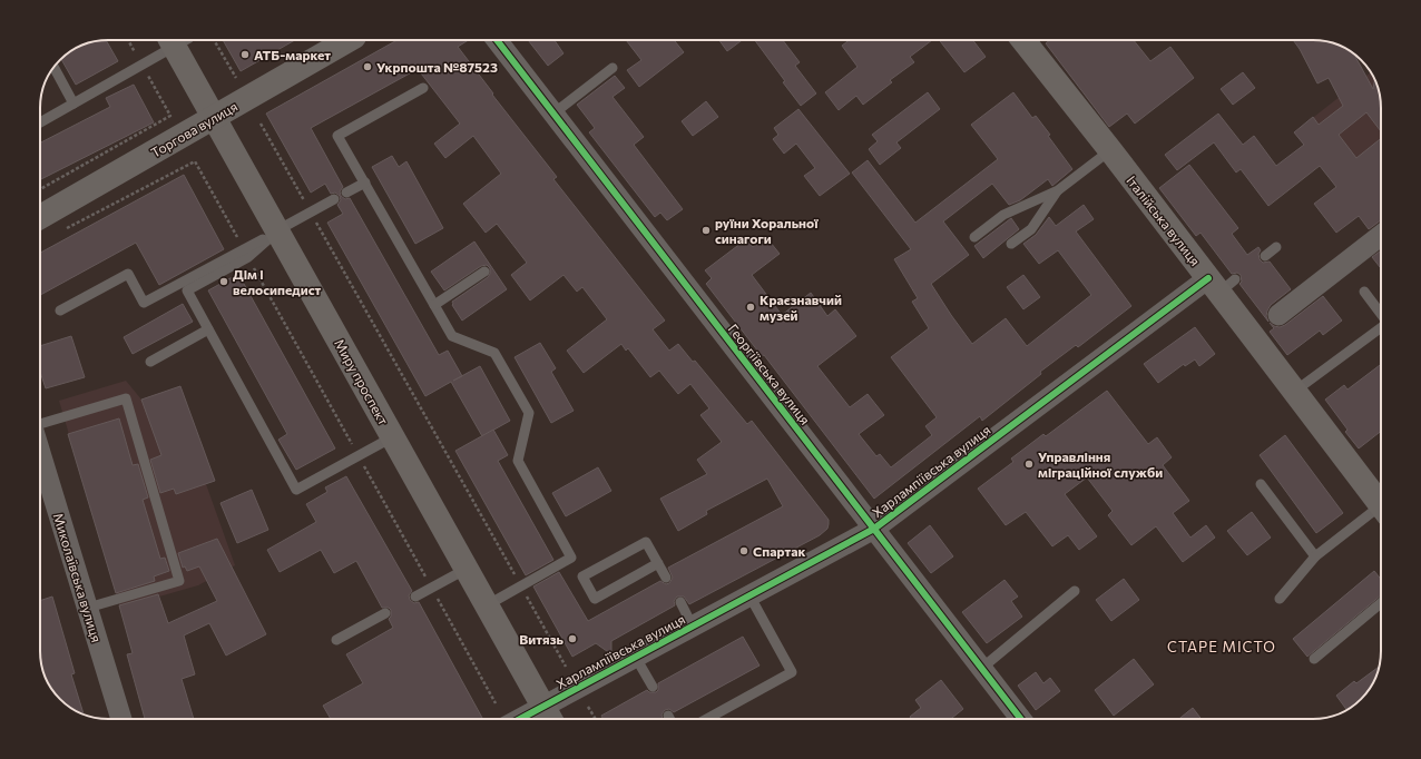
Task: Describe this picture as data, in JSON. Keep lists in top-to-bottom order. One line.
{"streets":{"main road":["Торгова вулиця","Італійська вулиця","Миру проспект"],"street":["Георгіївська вулиця","Харлампіївська вулиця","Миколаївська вулиця"]},"crossings":[["Торгова вулиця","Миру проспект"],["Італійська вулиця","Харлампіївська вулиця"],["Георгіївська вулиця","Харлампіївська вулиця"],["Миру проспект","Харлампіївська вулиця"]],"districts":["СТАРЕ МІСТО"],"places":["АТБ-маркет","Укрпошта №87523","руїни Хоральної синагоги","Дім і велосипедист","Краєзнавчий музей","Управління міграційної служби","Спартак","Витязь"]}
